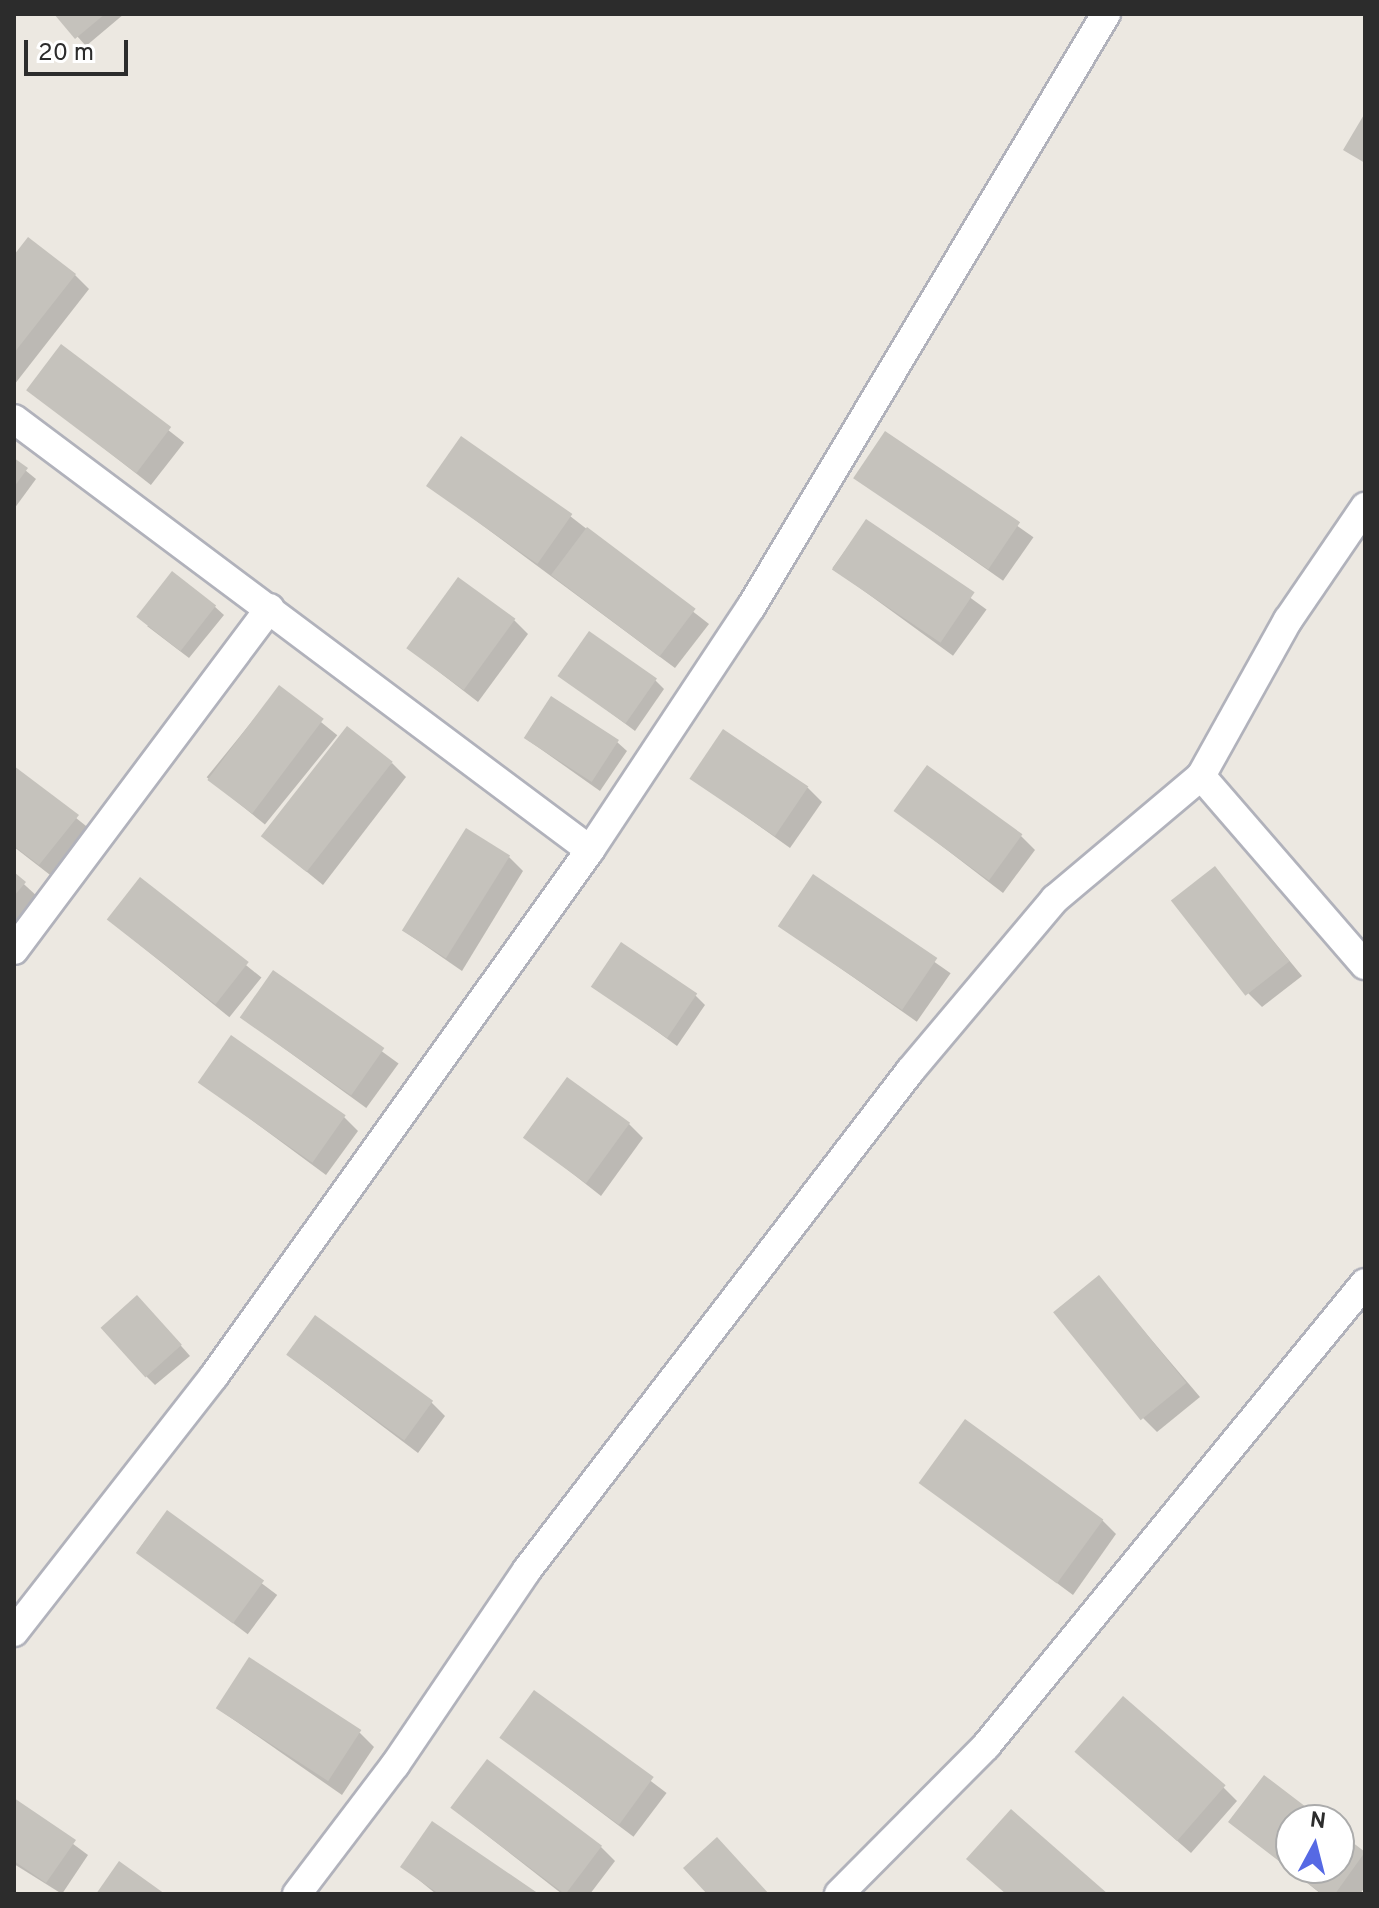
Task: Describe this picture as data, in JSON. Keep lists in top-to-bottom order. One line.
{"scale_bar":"20 m","north":"top"}
